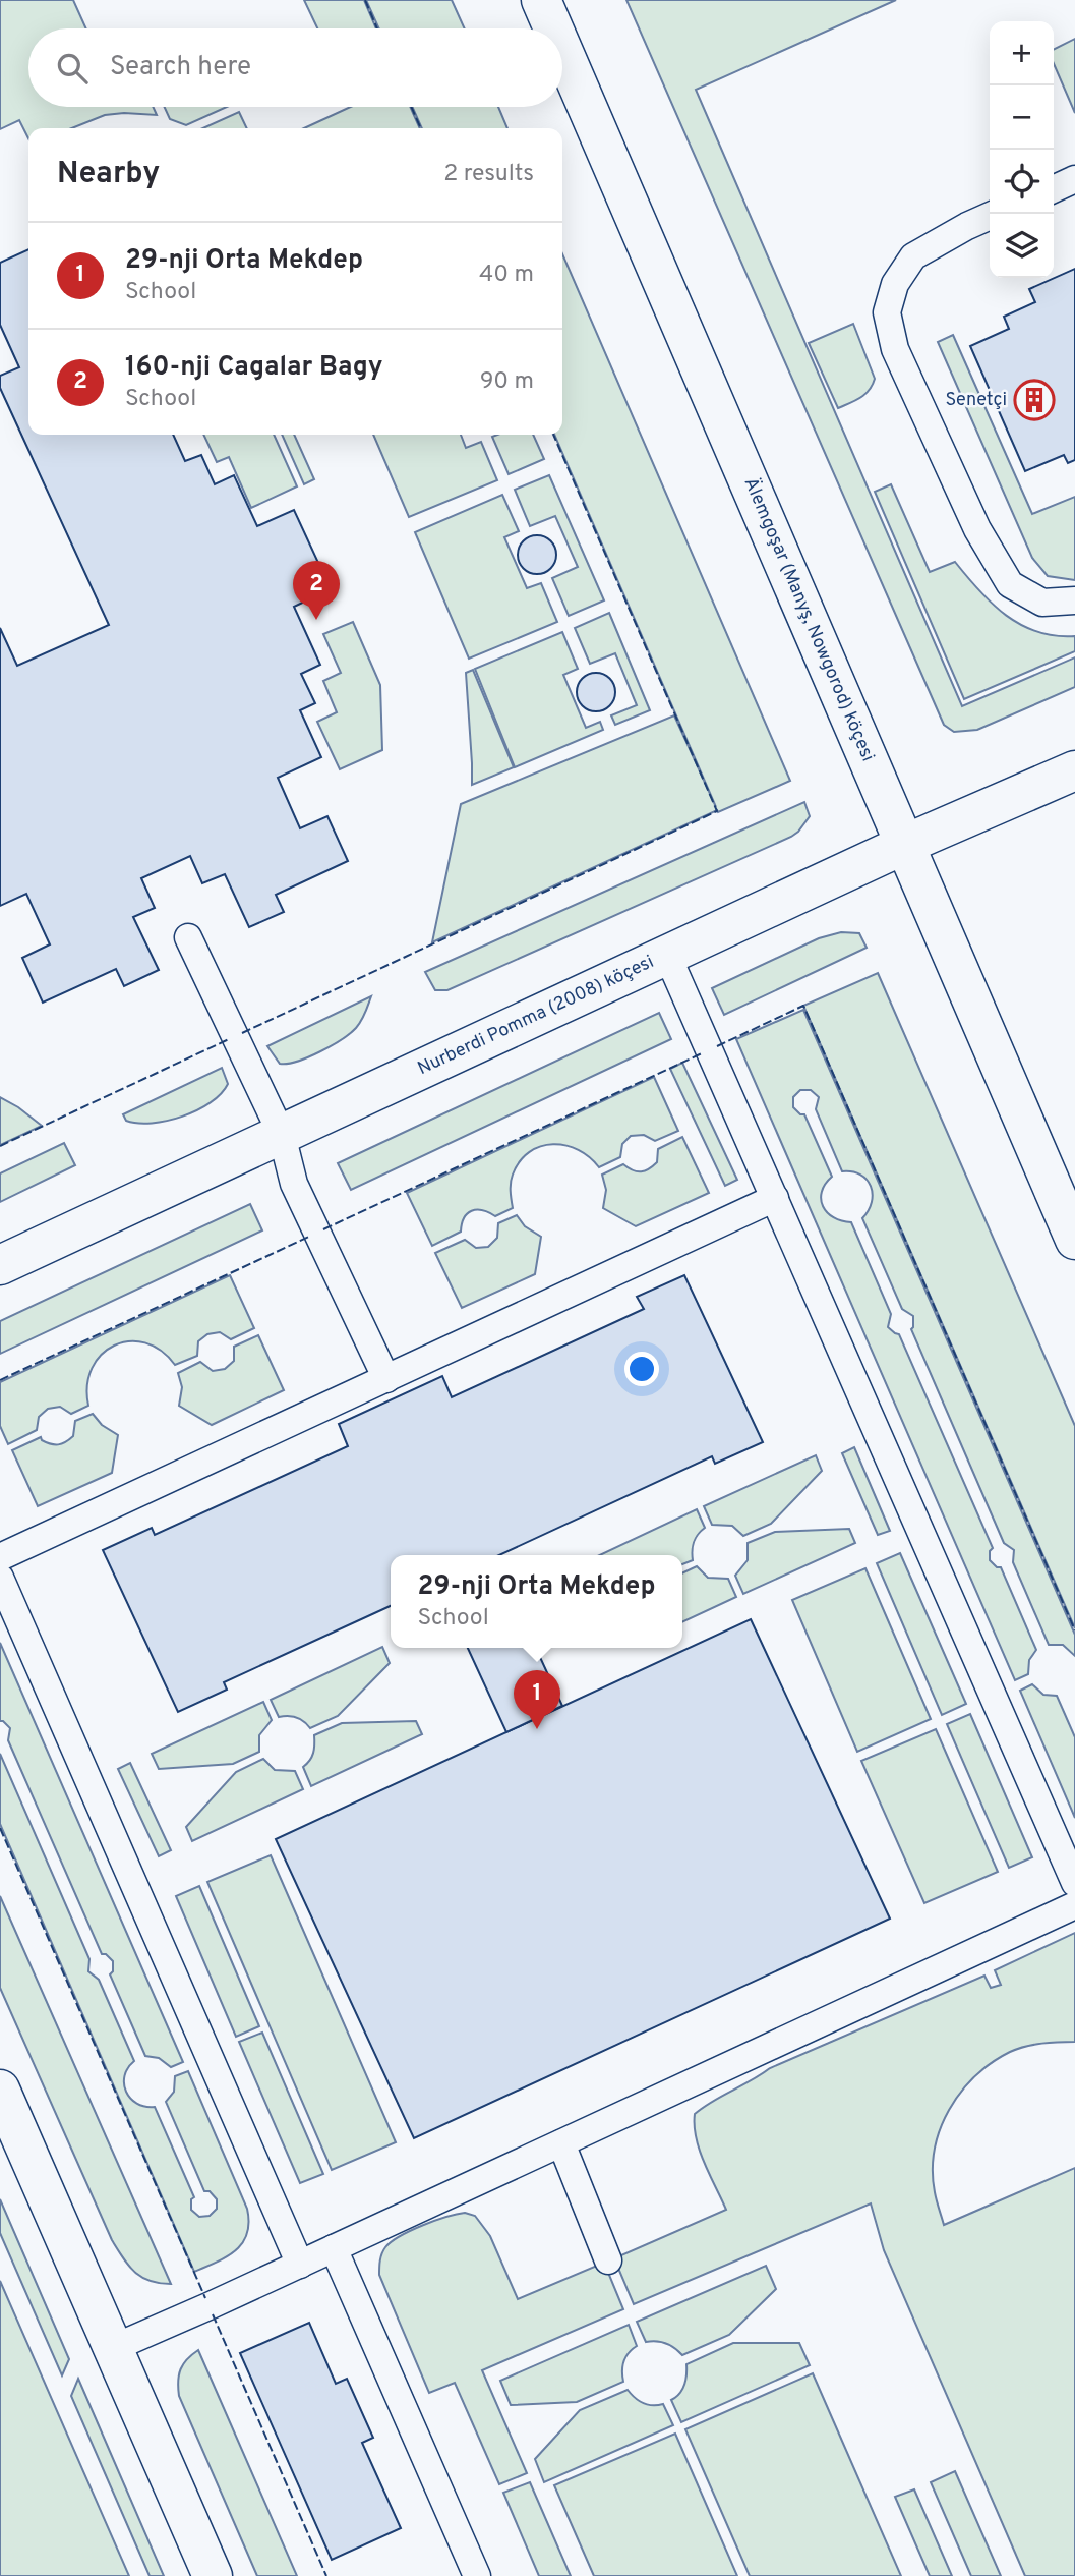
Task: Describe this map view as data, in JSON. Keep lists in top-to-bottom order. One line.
{"streets":{"street":["Älemgoşar (Manyş, Nowgorod) köçesi","Nurberdi Pomma (2008) köçesi"]},"crossings":[["Älemgoşar (Manyş, Nowgorod) köçesi","Nurberdi Pomma (2008) köçesi"]],"places":{"building":["Senetçi"]},"page":{"map_buttons":["+","−"],"search":"Search here","heading":["Nearby","2 results"],"list":[{"mark":"1","name":"29-nji Orta Mekdep","note":"School","value":"40 m"},{"mark":"2","name":"160-nji Cagalar Bagy","note":"School","value":"90 m"}],"pins":["2","1"],"popup":["29-nji Orta Mekdep","School"]}}
